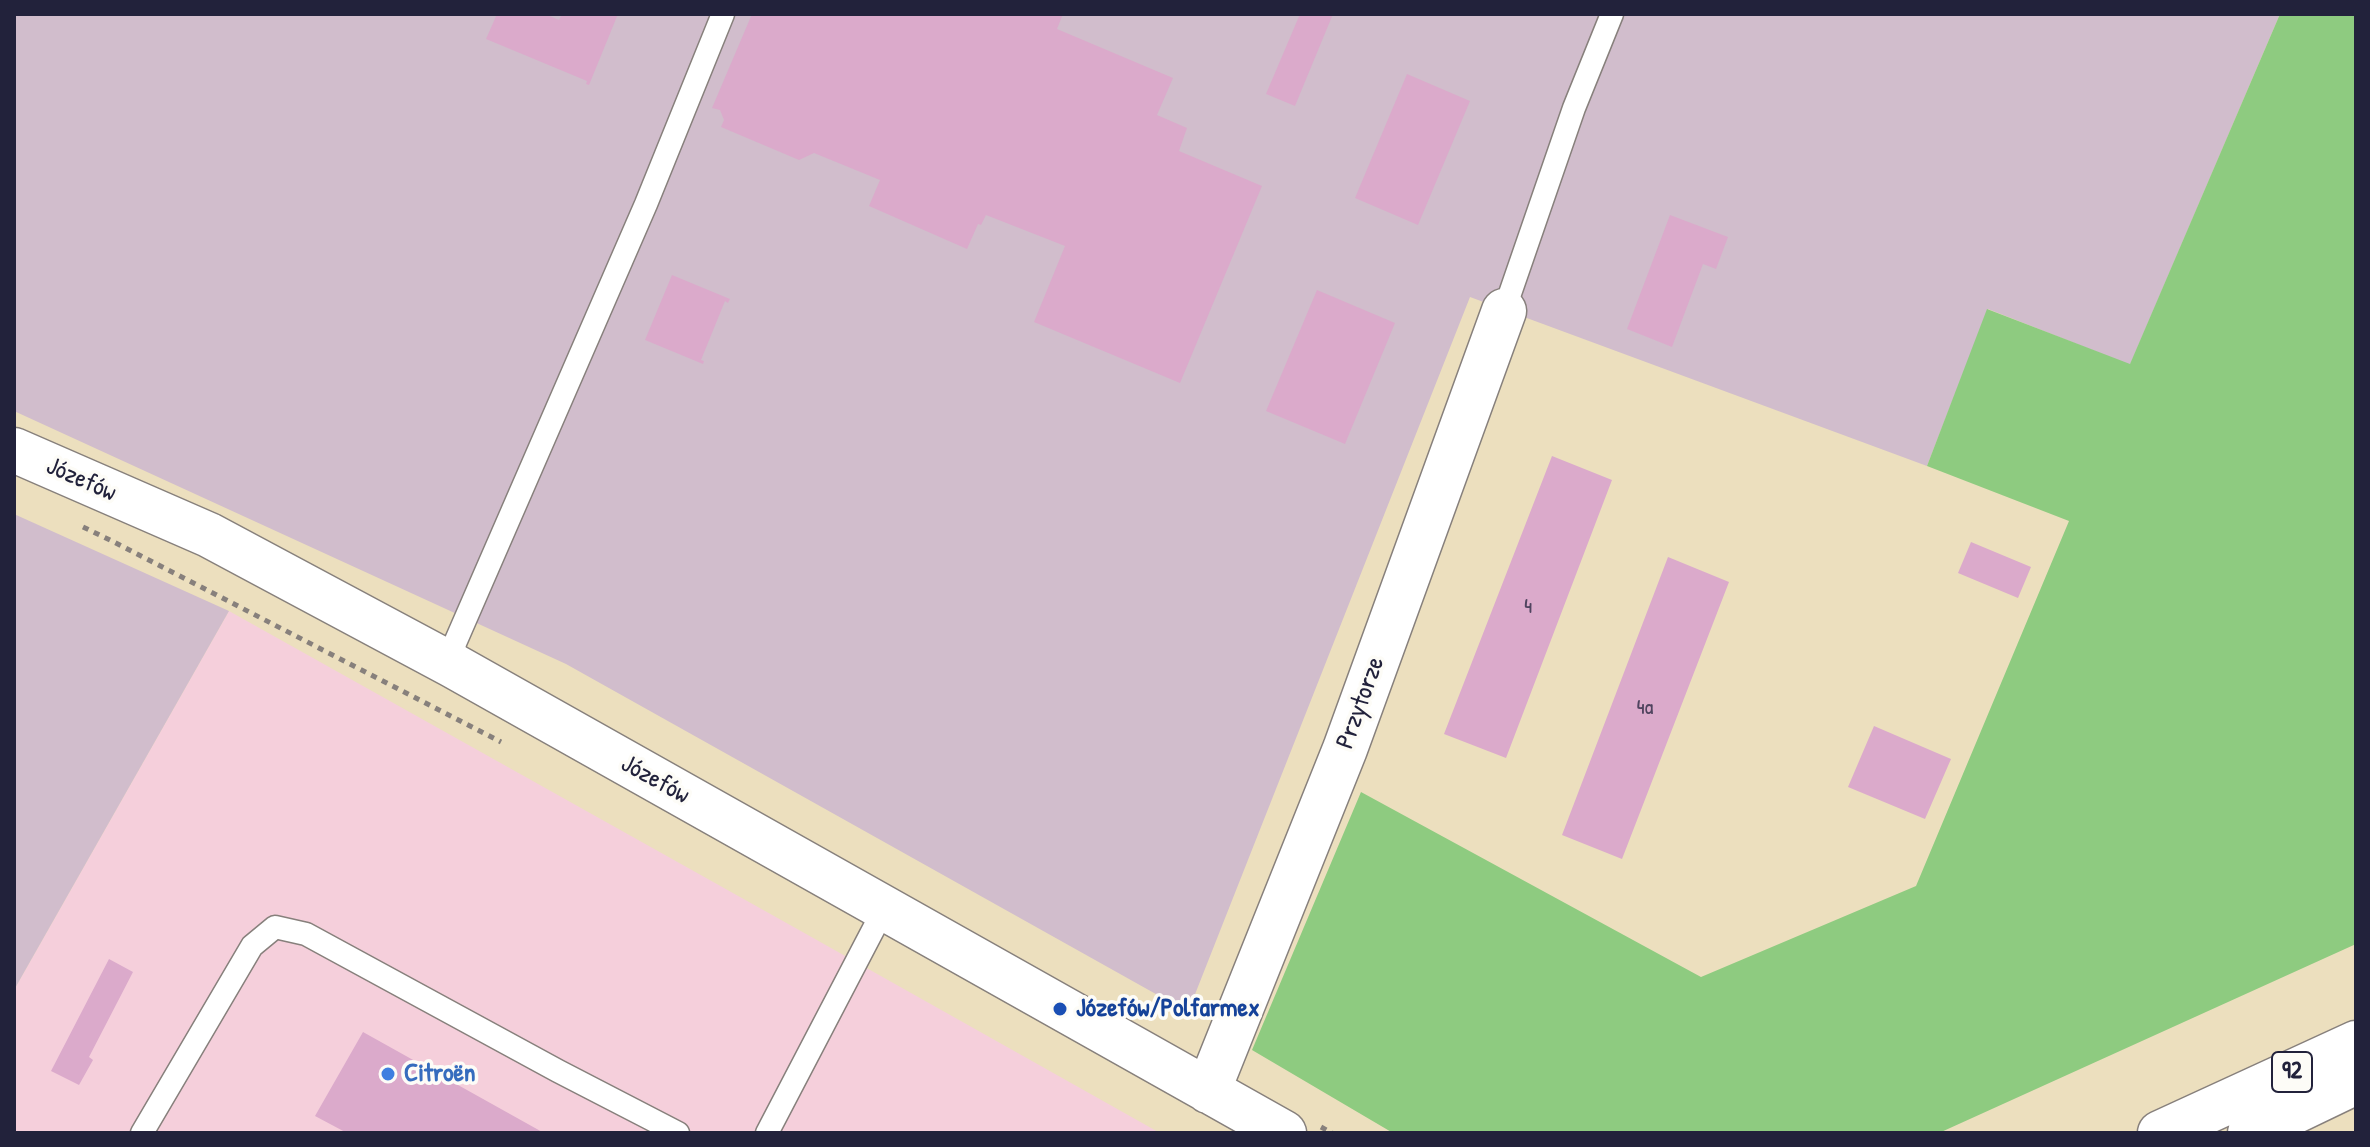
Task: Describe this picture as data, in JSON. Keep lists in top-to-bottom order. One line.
{"streets":{"street":["Józefów","Przytorze","92"]},"crossings":[["Józefów","Przytorze"]],"places":["Józefów/Polfarmex","Citroën"],"house_numbers":["4","4a"]}
